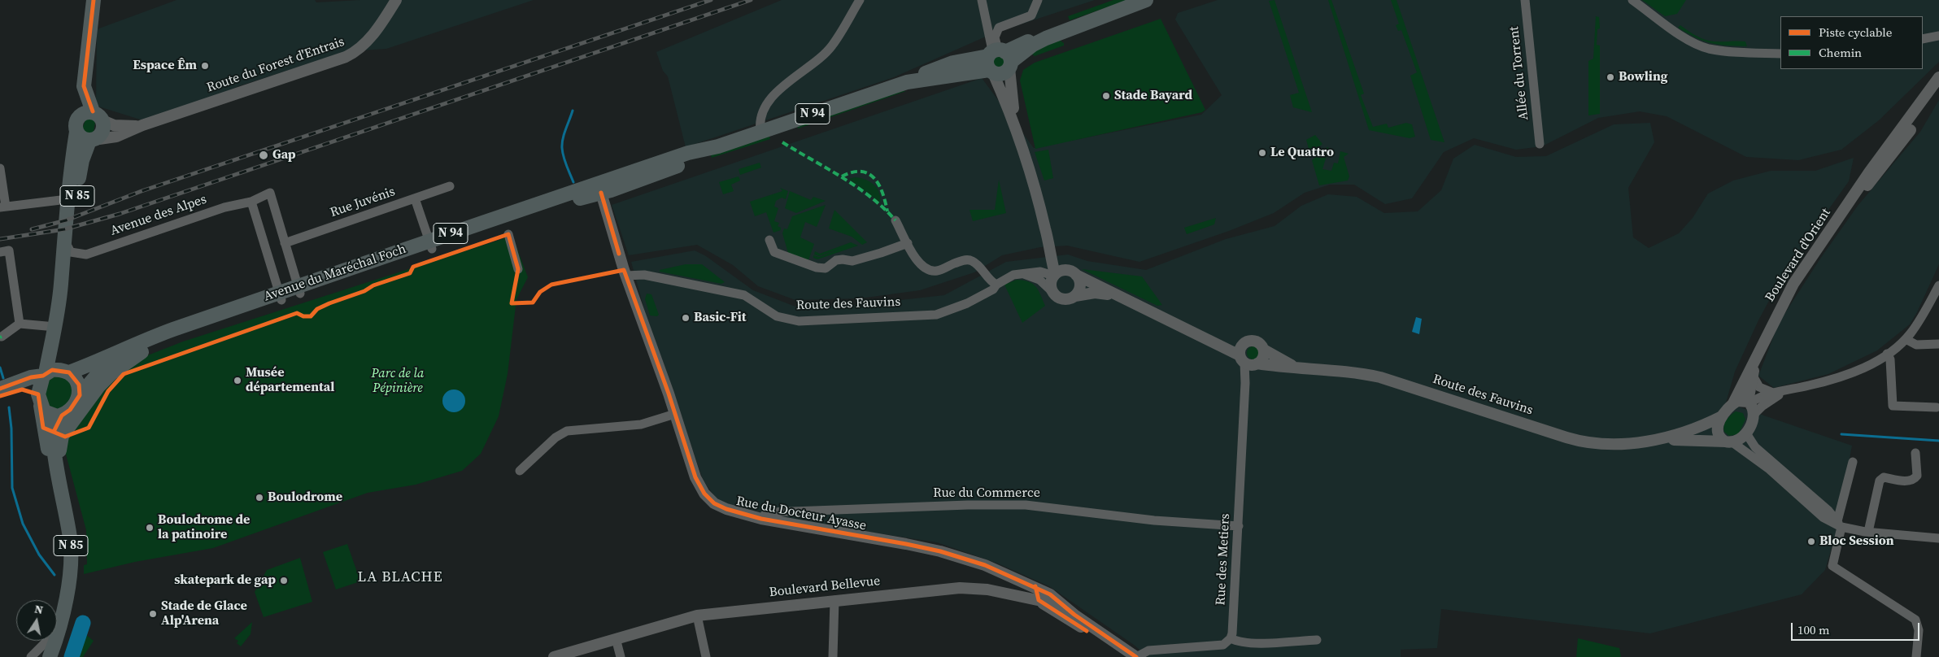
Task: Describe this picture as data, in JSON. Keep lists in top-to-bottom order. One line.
{"streets":{"main road":["N 94","N 85","Avenue du Maréchal Foch"],"street":["Route du Forest d'Entrais","Allée du Torrent","Rue Juvénis","Avenue des Alpes","Boulevard d'Orient","Route des Fauvins","Rue du Commerce","Rue du Docteur Ayasse","Rue des Metiers","Boulevard Bellevue"]},"crossings":[["Route du Forest d'Entrais","N 85"],["N 94","Avenue du Maréchal Foch"],["N 94","Rue du Docteur Ayasse"],["N 85","Avenue des Alpes"],["N 85","Avenue du Maréchal Foch"],["Rue Juvénis","Avenue des Alpes"],["Boulevard d'Orient","Route des Fauvins"],["Avenue du Maréchal Foch","Rue du Docteur Ayasse"],["Route des Fauvins","Rue du Docteur Ayasse"],["Route des Fauvins","Rue des Metiers"],["Rue du Commerce","Rue du Docteur Ayasse"],["Rue du Commerce","Rue des Metiers"],["Rue du Docteur Ayasse","Boulevard Bellevue"]],"districts":["LA BLACHE"],"parks":["Parc de la Pépinière"],"places":["Espace Êm","Bowling","Stade Bayard","Le Quattro","Gap","Basic-Fit","Musée départemental","Boulodrome","Boulodrome de la patinoire","Bloc Session","skatepark de gap","Stade de Glace Alp'Arena"],"legend":["Piste cyclable","Chemin"],"scale_bar":"100 m","north":"top"}
